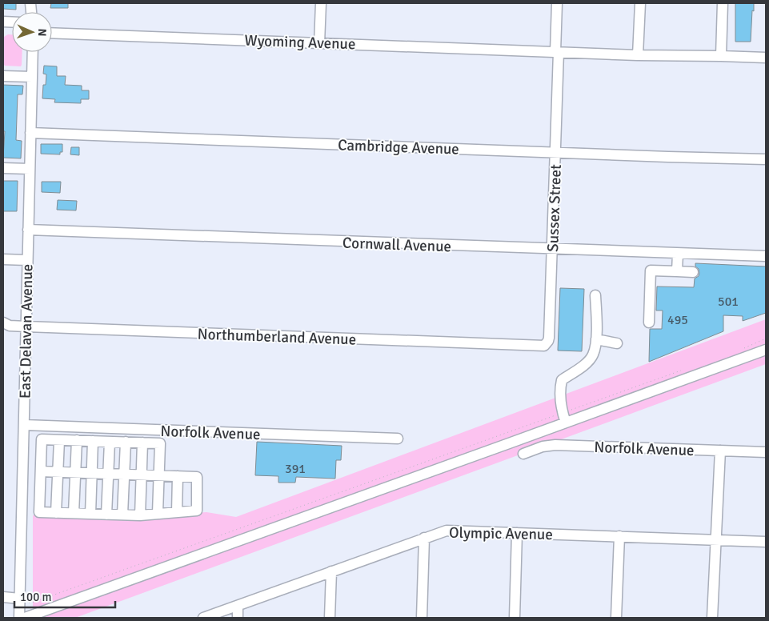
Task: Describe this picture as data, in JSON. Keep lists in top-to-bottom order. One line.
{"streets":{"street":["Wyoming Avenue","Cambridge Avenue","Sussex Street","Cornwall Avenue","East Delavan Avenue","Northumberland Avenue","Norfolk Avenue","Olympic Avenue"]},"crossings":[["Wyoming Avenue","Sussex Street"],["Cambridge Avenue","Sussex Street"],["Cambridge Avenue","East Delavan Avenue"],["Sussex Street","Cornwall Avenue"],["Sussex Street","Northumberland Avenue"],["Cornwall Avenue","East Delavan Avenue"],["East Delavan Avenue","Northumberland Avenue"],["East Delavan Avenue","Norfolk Avenue"]],"house_numbers":["501","495","391"],"scale_bar":"100 m","north":"right"}
